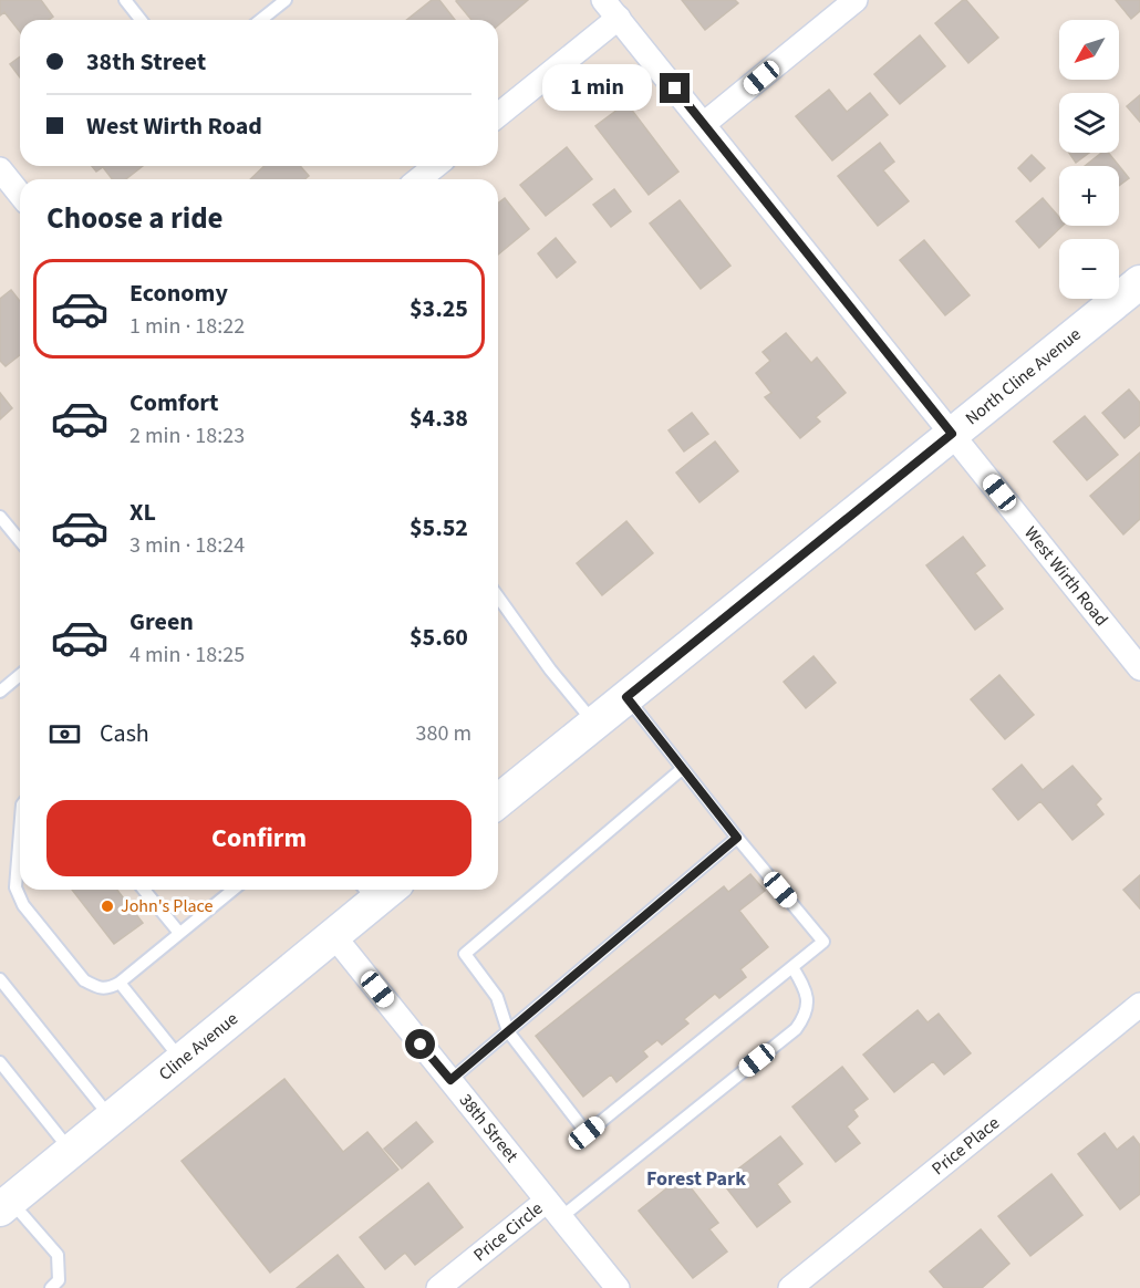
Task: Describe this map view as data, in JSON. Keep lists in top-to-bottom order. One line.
{"streets":{"street":["North Cline Avenue","West Wirth Road","Cline Avenue","38th Street","Price Place","Price Circle"]},"crossings":[["North Cline Avenue","West Wirth Road"],["Cline Avenue","38th Street"],["38th Street","Price Circle"]],"districts":["Forest Park"],"places":["John's Place"],"north":"bottom left","page":{"map_buttons":["+","−"],"banner":["38th Street","West Wirth Road"],"bubble":"1 min","heading":"Choose a ride","list":[{"name":"Economy","note":"1 min · 18:22","value":"$3.25"},{"name":"Comfort","note":"2 min · 18:23","value":"$4.38"},{"name":"XL","note":"3 min · 18:24","value":"$5.52"},{"name":"Green","note":"4 min · 18:25","value":"$5.60"}],"pay":["Cash","380 m"],"buttons":"Confirm"}}
